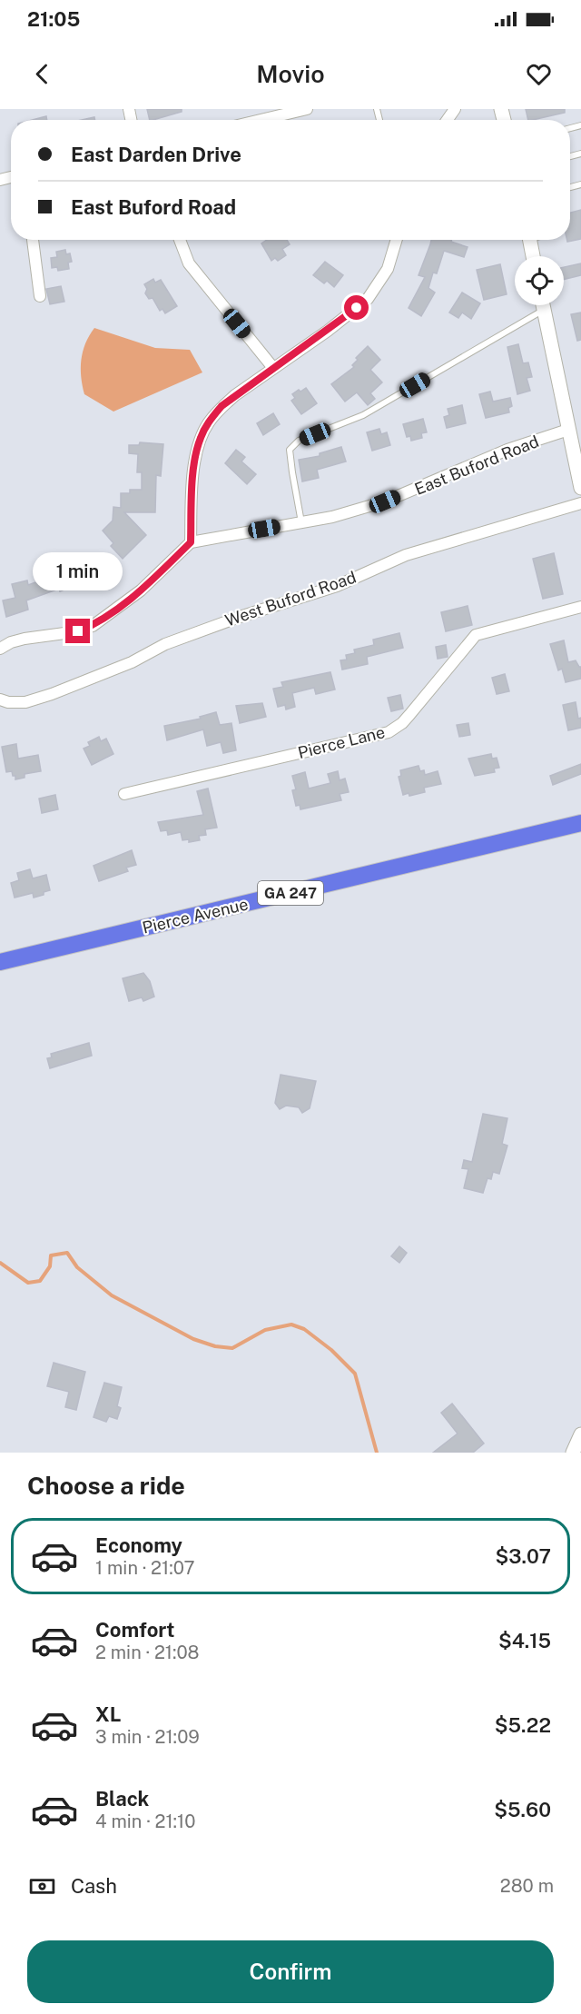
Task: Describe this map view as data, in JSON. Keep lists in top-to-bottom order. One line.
{"streets":{"main road":["GA 247","Pierce Avenue"],"street":["East Buford Road","West Buford Road","Pierce Lane"]},"page":{"status":"21:05","header":"Movio","banner":["East Darden Drive","East Buford Road"],"bubble":"1 min","heading":"Choose a ride","list":[{"name":"Economy","note":"1 min · 21:07","value":"$3.07"},{"name":"Comfort","note":"2 min · 21:08","value":"$4.15"},{"name":"XL","note":"3 min · 21:09","value":"$5.22"},{"name":"Black","note":"4 min · 21:10","value":"$5.60"}],"pay":["Cash","280 m"],"buttons":"Confirm"}}
